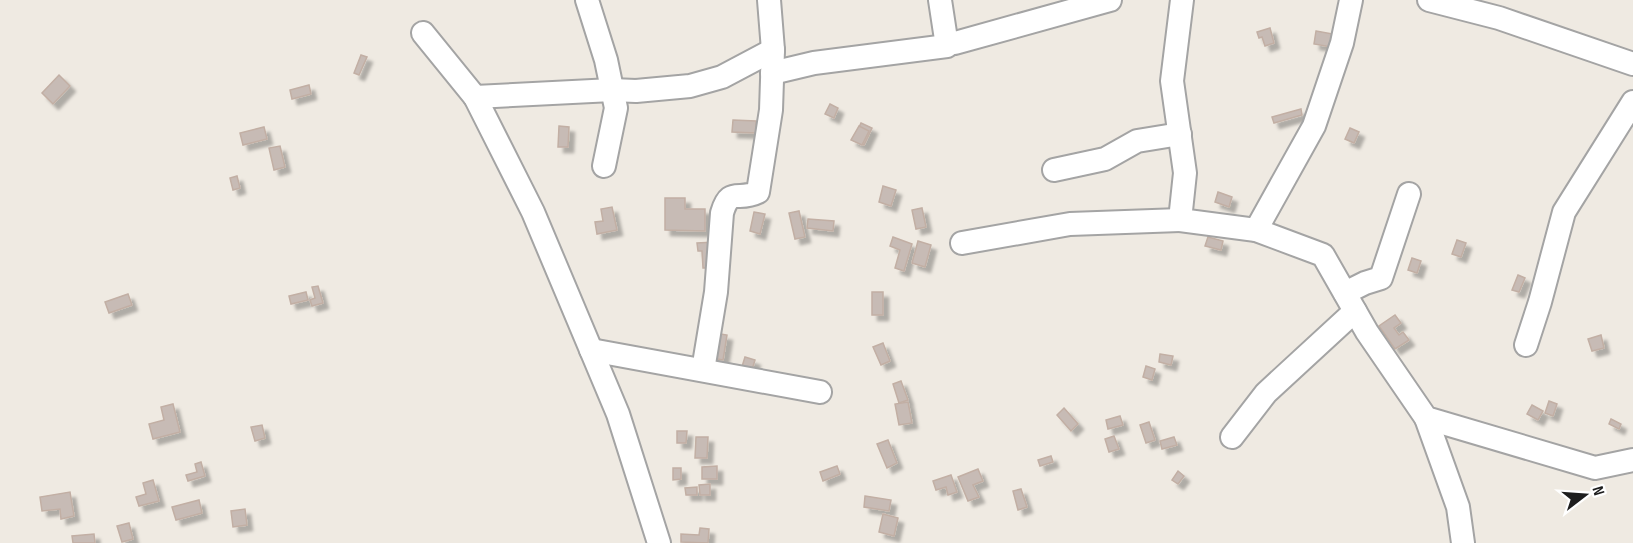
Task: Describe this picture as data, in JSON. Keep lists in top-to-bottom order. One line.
{"north":"right"}
